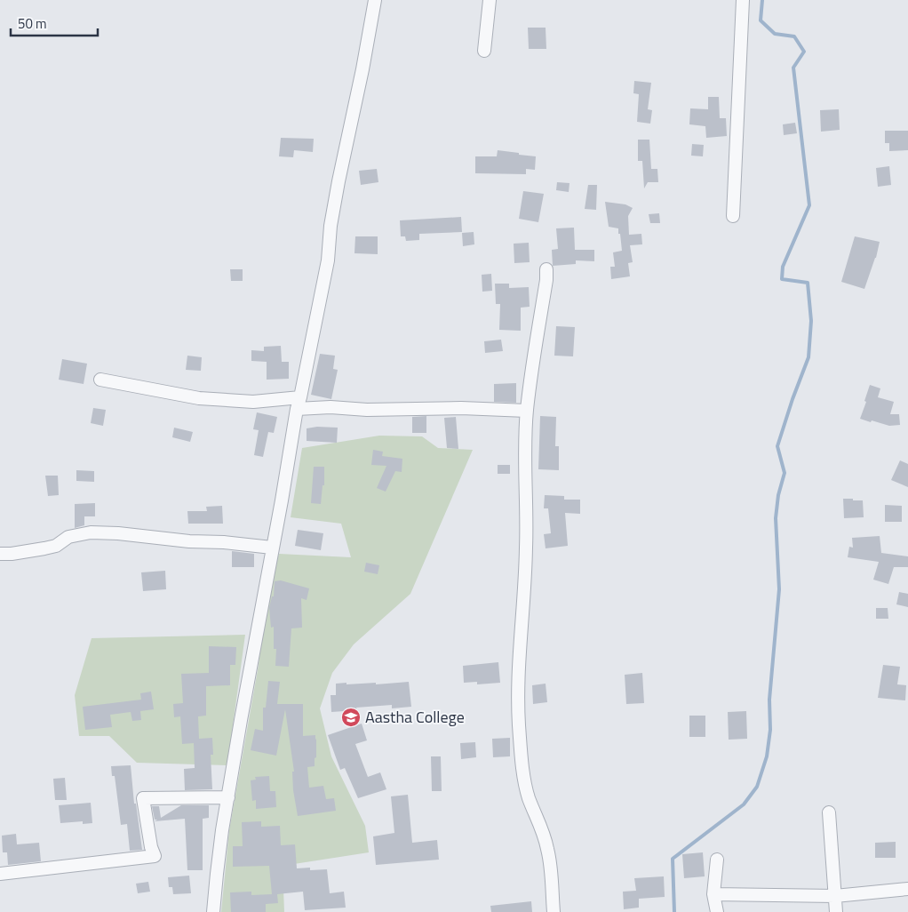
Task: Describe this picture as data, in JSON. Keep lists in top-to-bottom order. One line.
{"places":{"school or university":["Aastha College"]},"scale_bar":"50 m"}
